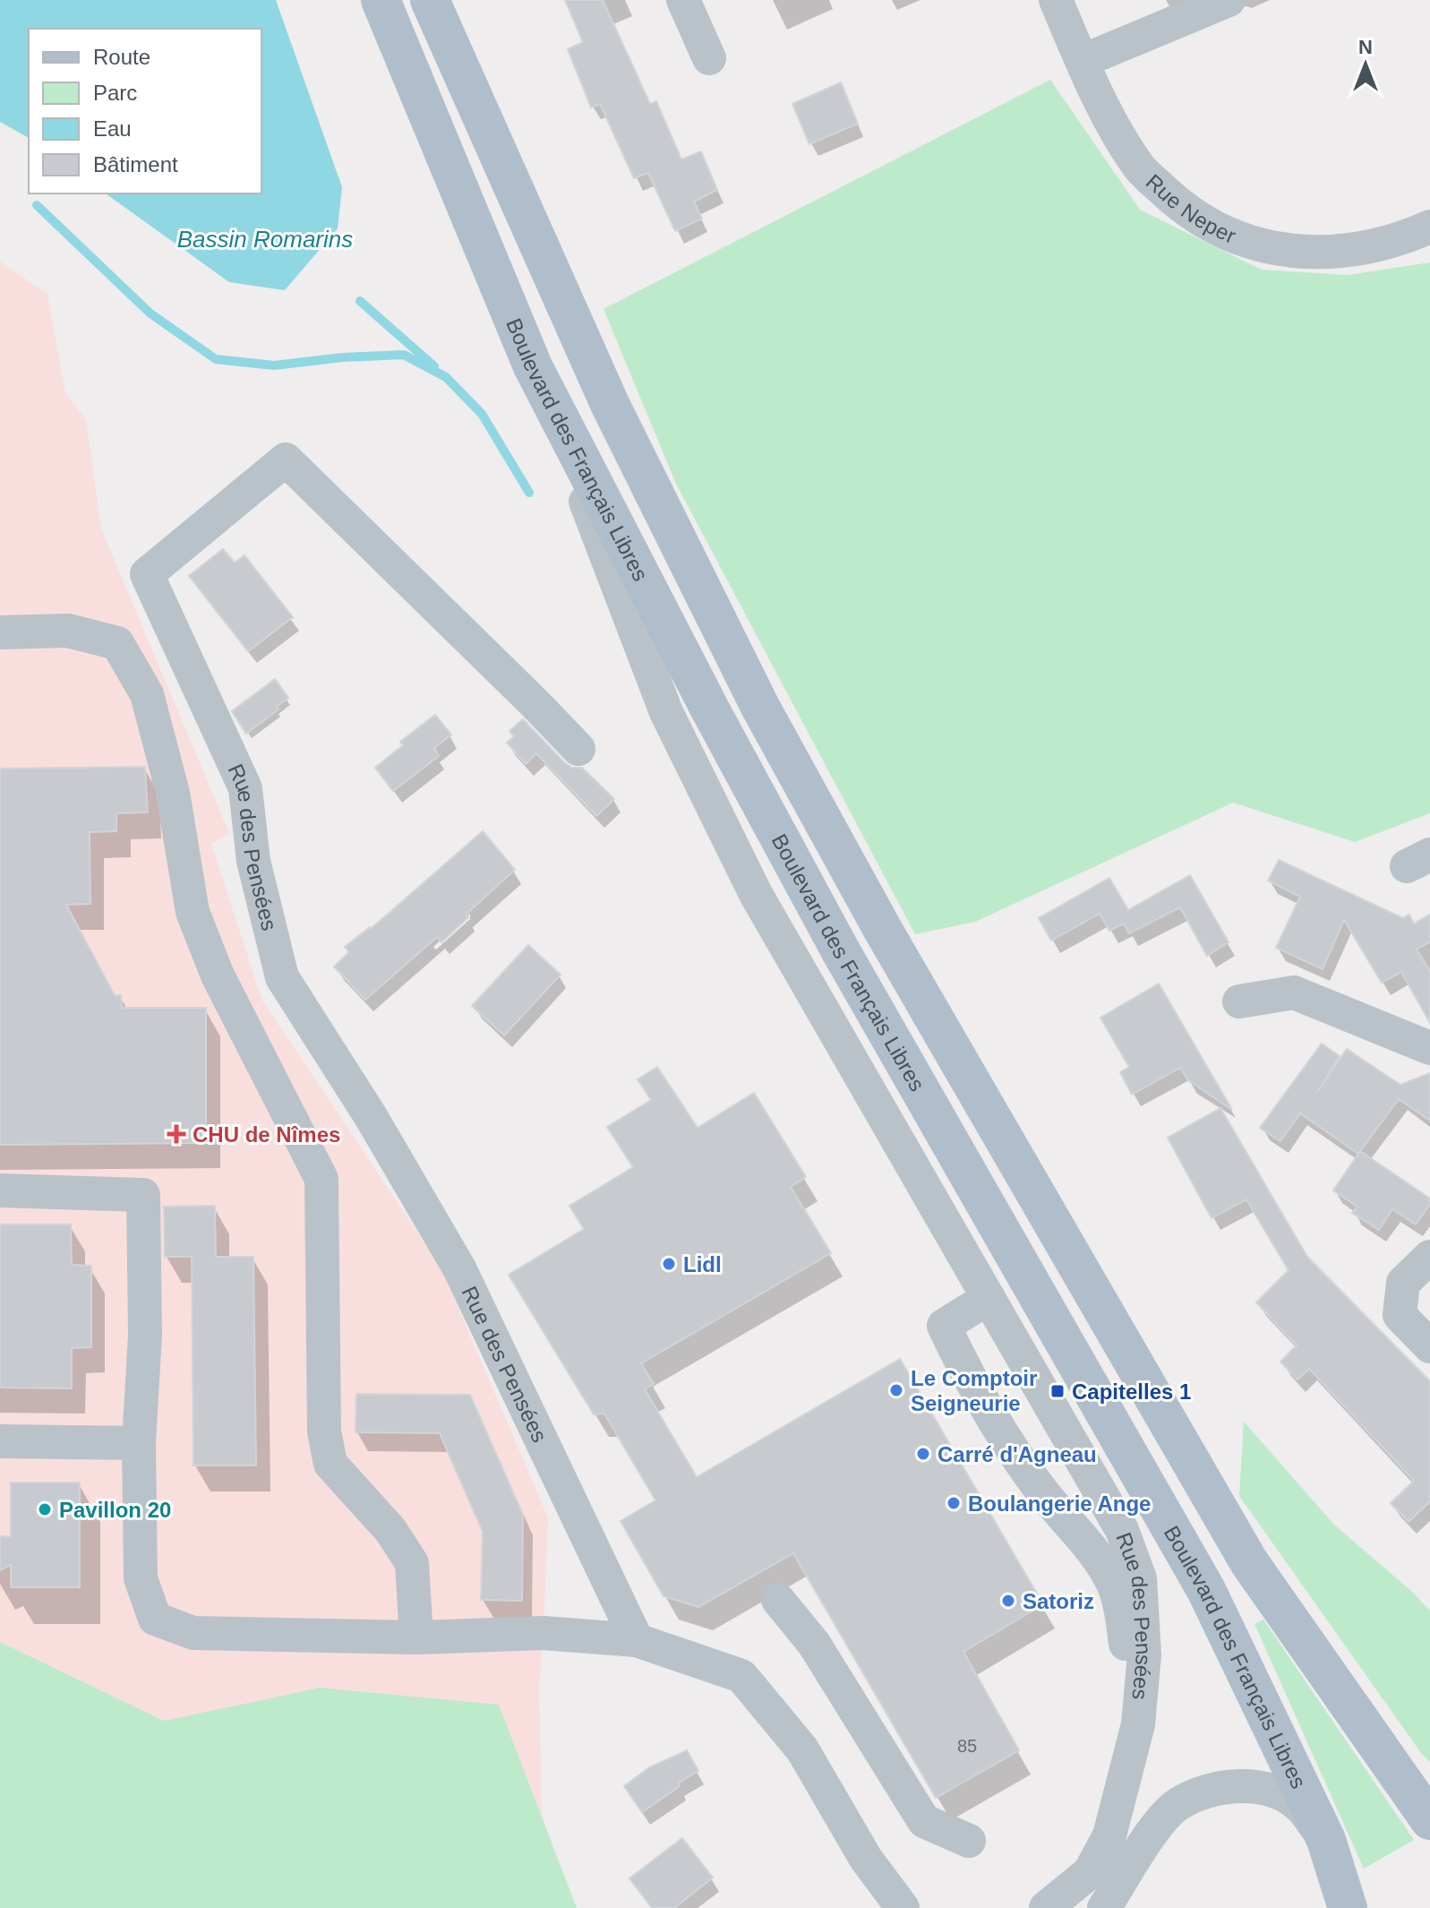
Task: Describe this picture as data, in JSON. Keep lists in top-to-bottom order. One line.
{"streets":{"main road":["Boulevard des Français Libres"],"street":["Rue Neper","Rue des Pensées"]},"crossings":[["Boulevard des Français Libres","Rue des Pensées"]],"water":["Bassin Romarins"],"places":{"health":["CHU de Nîmes"],"other":["Lidl","Le Comptoir Seigneurie","Carré d'Agneau","Boulangerie Ange","Pavillon 20","Satoriz"],"transit":["Capitelles 1"]},"house_numbers":["85"],"legend":["Route","Parc","Eau","Bâtiment"],"north":"top"}
